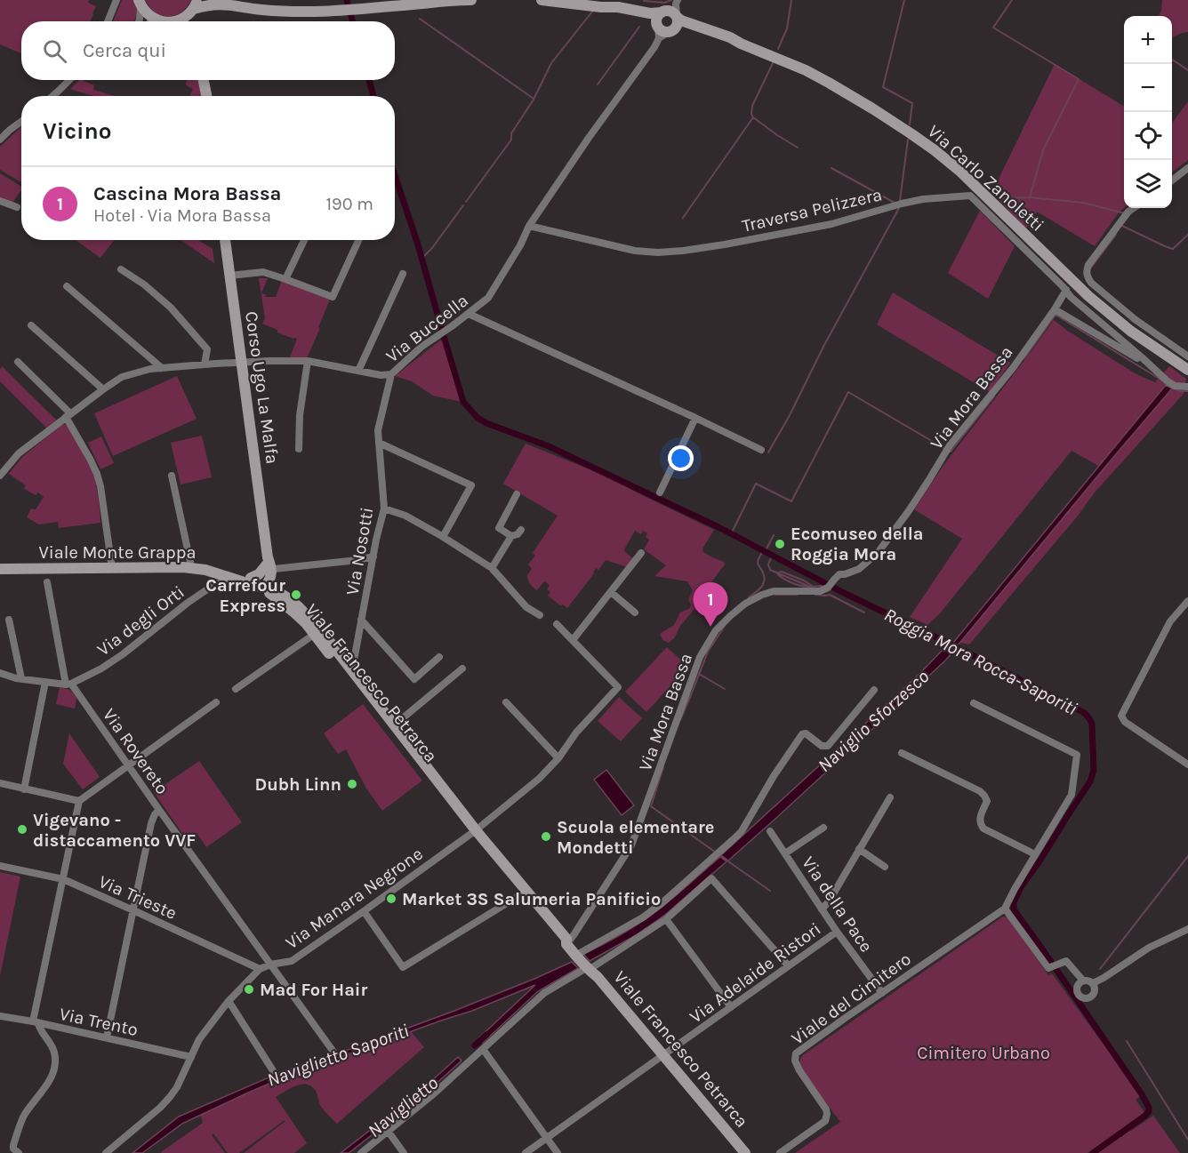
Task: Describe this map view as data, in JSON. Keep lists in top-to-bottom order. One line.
{"streets":{"main road":["Via Carlo Zanoletti","Corso Ugo La Malfa","Viale Monte Grappa","Viale Francesco Petrarca"],"street":["Traversa Pelizzera","Via Buccella","Via Mora Bassa","Via Nosotti","Via degli Orti","Via Rovereto","Via Trieste","Via Manara Negrone","Via della Pace","Via Adelaide Ristori","Viale del Cimitero","Via Trento"]},"crossings":[["Traversa Pelizzera","Via Buccella"],["Traversa Pelizzera","Via Mora Bassa"],["Via Buccella","Corso Ugo La Malfa"],["Via Buccella","Via Nosotti"],["Via Buccella","Viale Monte Grappa"],["Corso Ugo La Malfa","Viale Monte Grappa"],["Corso Ugo La Malfa","Viale Francesco Petrarca"],["Via Mora Bassa","Viale Francesco Petrarca"],["Via Nosotti","Viale Francesco Petrarca"],["Viale Monte Grappa","Via degli Orti"],["Viale Monte Grappa","Viale Francesco Petrarca"],["Via degli Orti","Via Rovereto"],["Viale Francesco Petrarca","Via Manara Negrone"],["Viale Francesco Petrarca","Via Adelaide Ristori"],["Via Rovereto","Via Manara Negrone"],["Via Trieste","Via Manara Negrone"],["Via Manara Negrone","Via Trento"],["Via della Pace","Via Adelaide Ristori"],["Via della Pace","Viale del Cimitero"]],"water":["Roggia Mora Rocca-Saporiti","Naviglio Sforzesco","Naviglietto Saporiti","Naviglietto"],"parks":["Cimitero Urbano"],"places":["Ecomuseo della Roggia Mora","Carrefour Express","Dubh Linn","Vigevano - distaccamento VVF","Scuola elementare Mondetti","Market 3S Salumeria Panificio","Mad For Hair"],"page":{"map_buttons":["+","−"],"search":"Cerca qui","heading":"Vicino","list":[{"mark":"1","name":"Cascina Mora Bassa","note":"Hotel · Via Mora Bassa","value":"190 m"}],"pins":"1"}}
